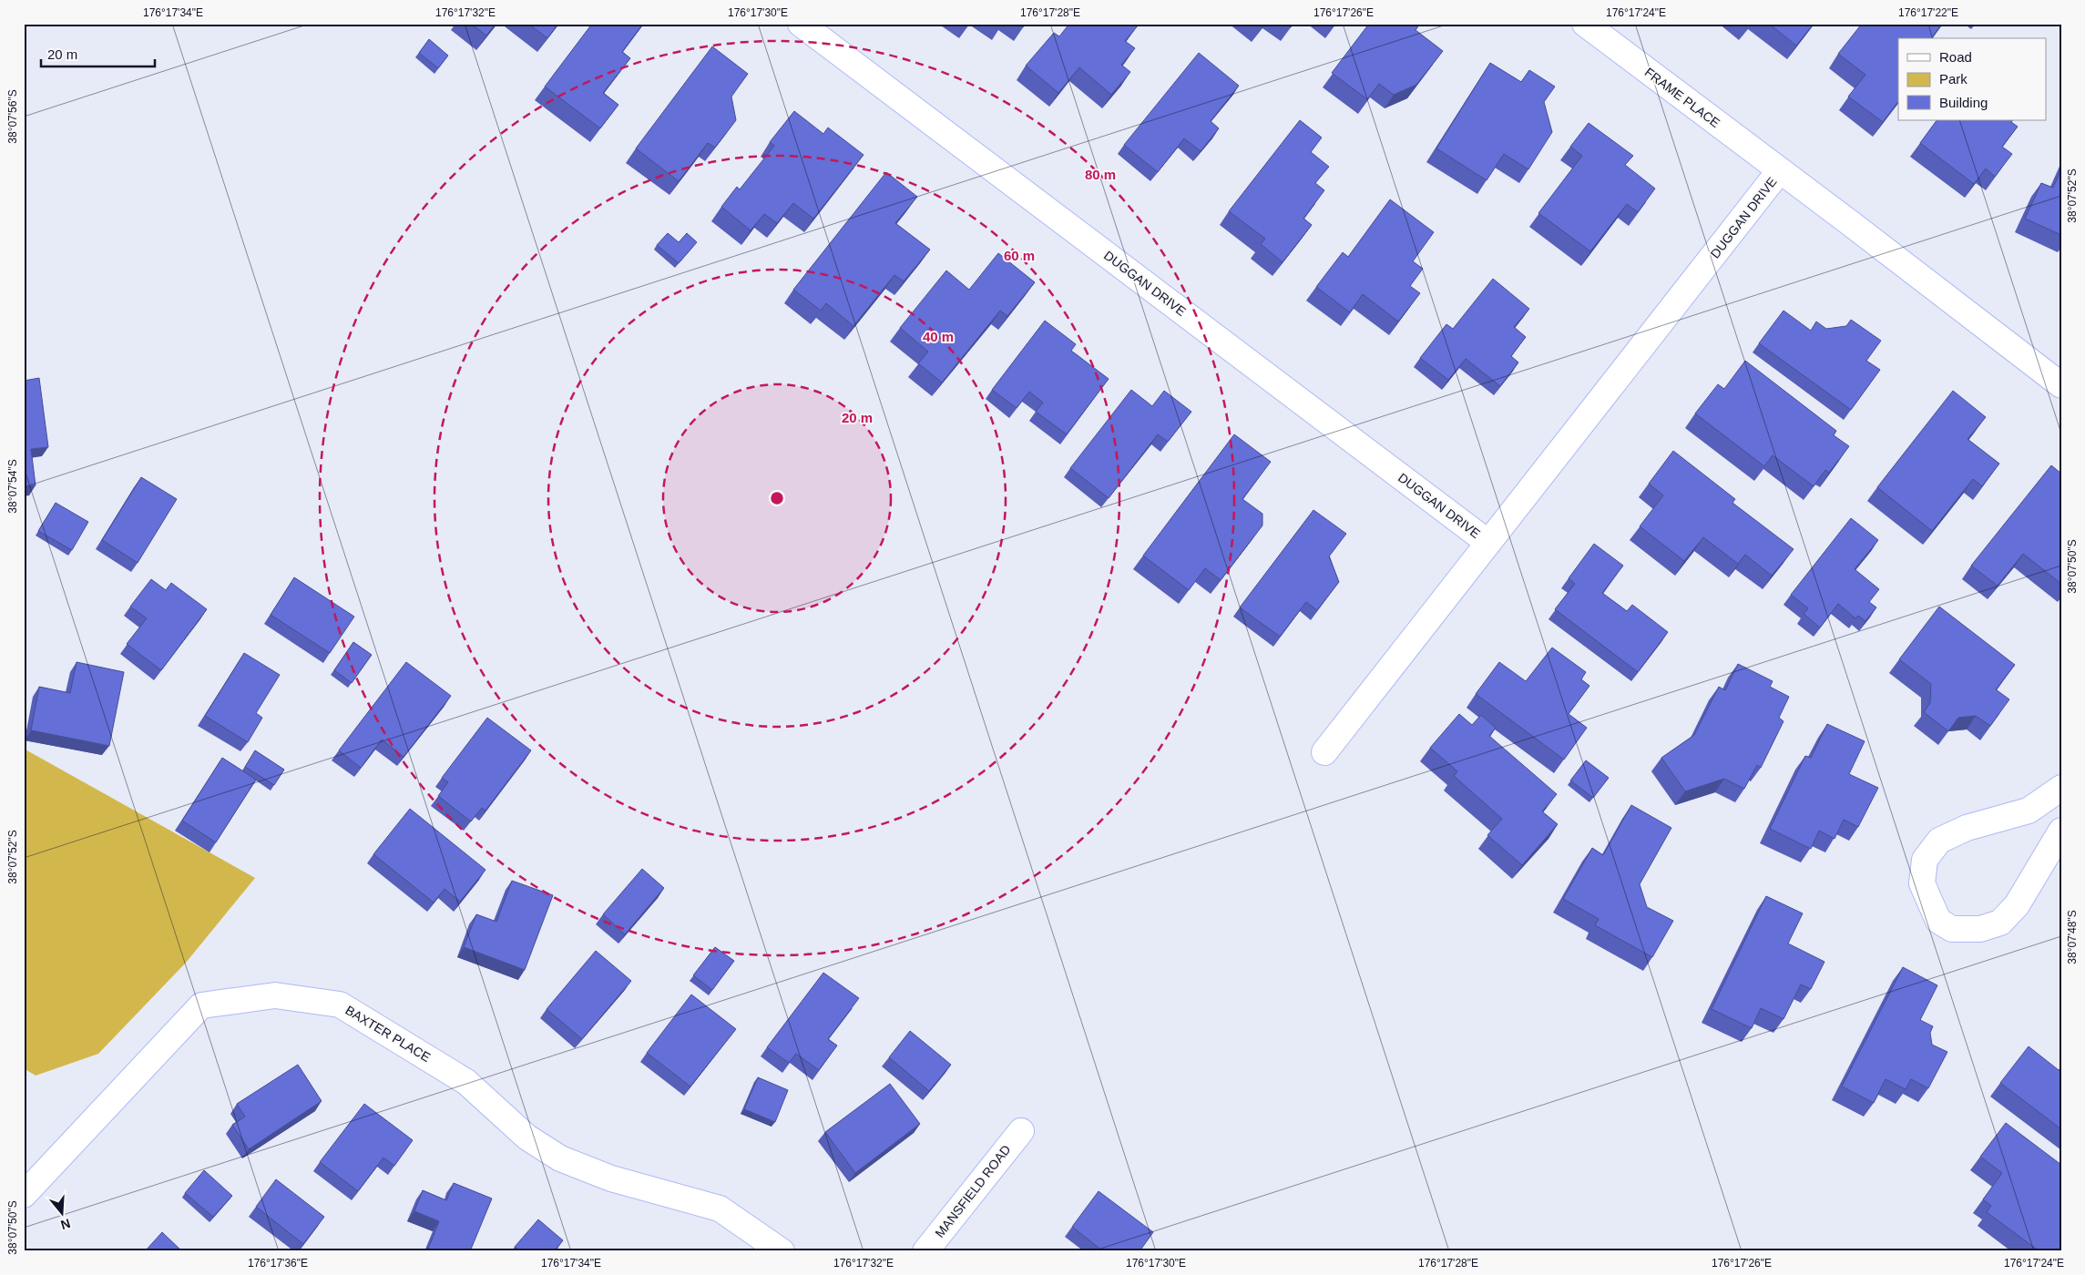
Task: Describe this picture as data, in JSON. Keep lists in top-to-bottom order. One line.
{"streets":{"street":["FRAME PLACE","DUGGAN DRIVE","BAXTER PLACE","MANSFIELD ROAD"]},"crossings":[["FRAME PLACE","DUGGAN DRIVE"]],"legend":["Road","Park","Building"],"scale_bar":"20 m","north":"bottom","coordinates":["176°17'34\"E","176°17'32\"E","176°17'30\"E","176°17'28\"E","176°17'26\"E","176°17'24\"E","176°17'22\"E","38°07'56\"S","38°07'52\"S","38°07'54\"S","38°07'50\"S","38°07'48\"S","176°17'36\"E"],"rings":["80 m","60 m","40 m","20 m"]}
